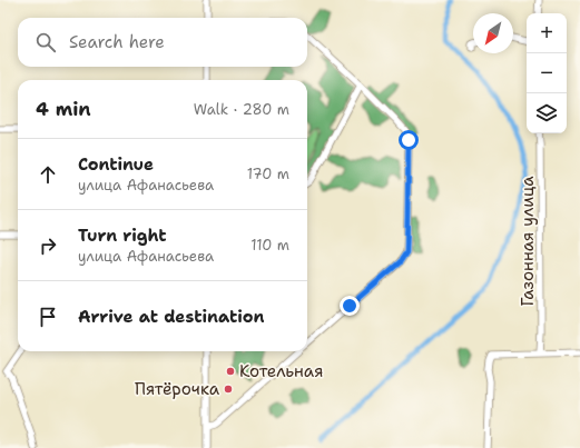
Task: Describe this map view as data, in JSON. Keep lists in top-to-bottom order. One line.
{"streets":{"street":["Газонная улица"]},"places":["Котельная","Пятёрочка"],"north":"bottom left","page":{"map_buttons":["+","−"],"search":"Search here","heading":["4 min","Walk · 280 m"],"list":[["Continue","улица Афанасьева","170 m"],["Turn right","улица Афанасьева","110 m"],"Arrive at destination"]}}
